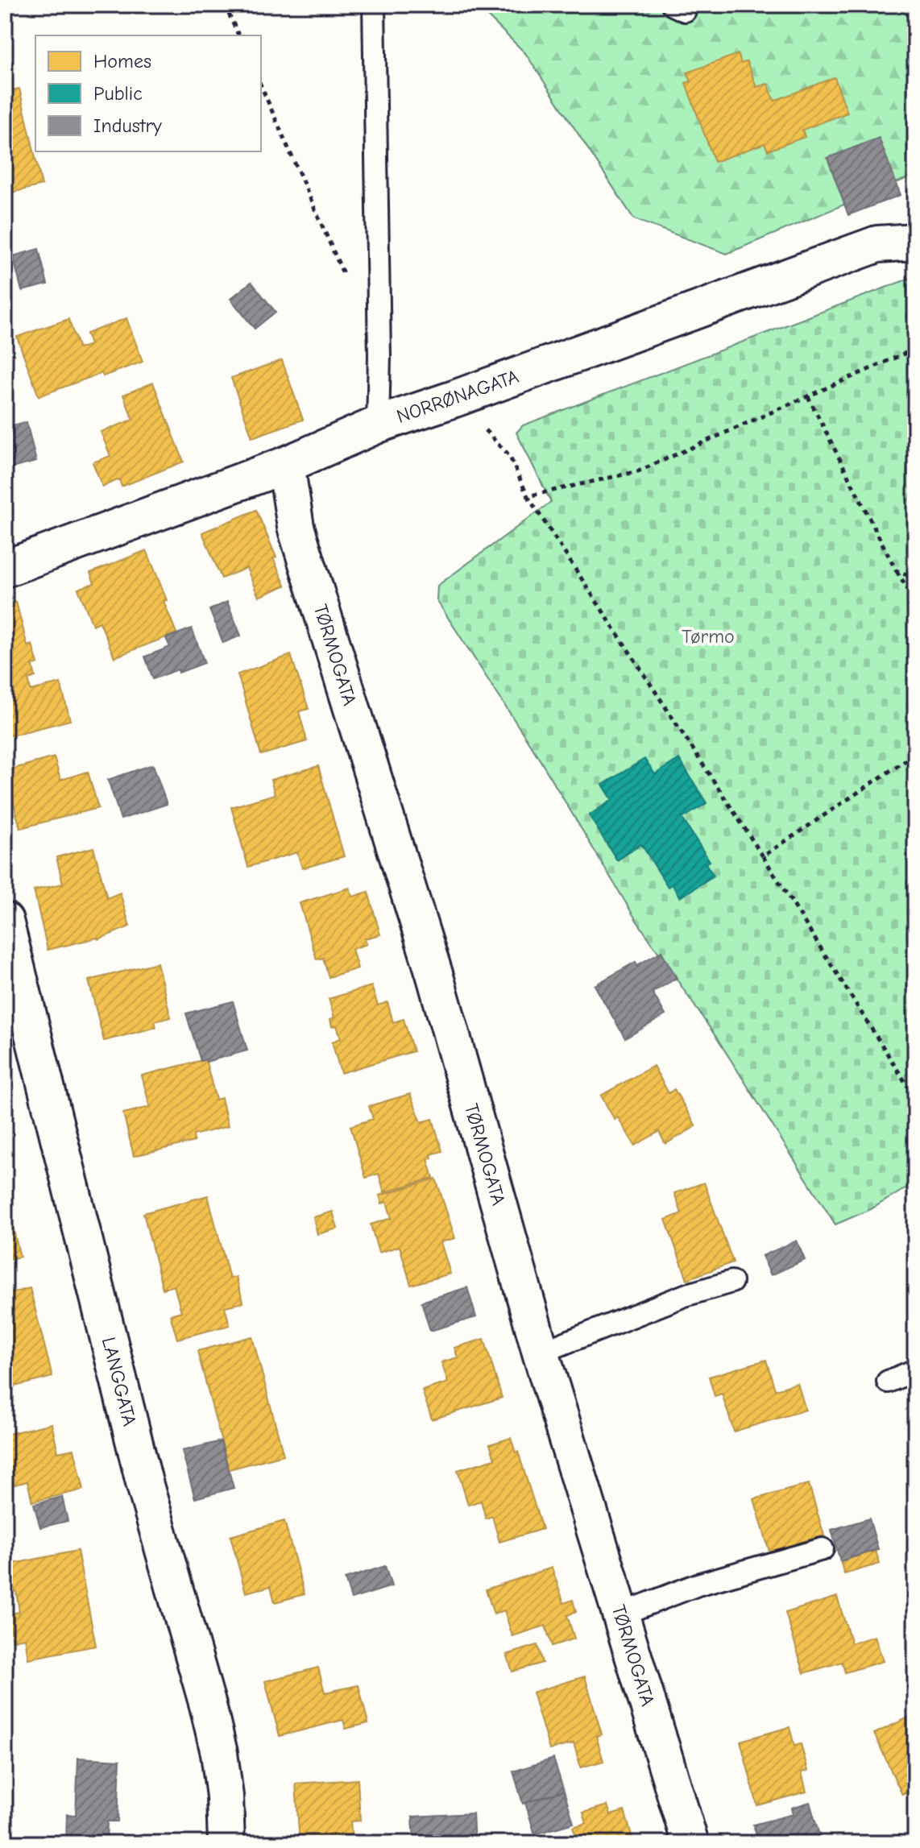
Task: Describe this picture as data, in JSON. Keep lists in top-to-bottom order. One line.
{"streets":{"street":["NORRØNAGATA","TØRMOGATA","LANGGATA"]},"crossings":[["NORRØNAGATA","TØRMOGATA"]],"parks":["Tørmo"],"legend":["Homes","Public","Industry"]}
